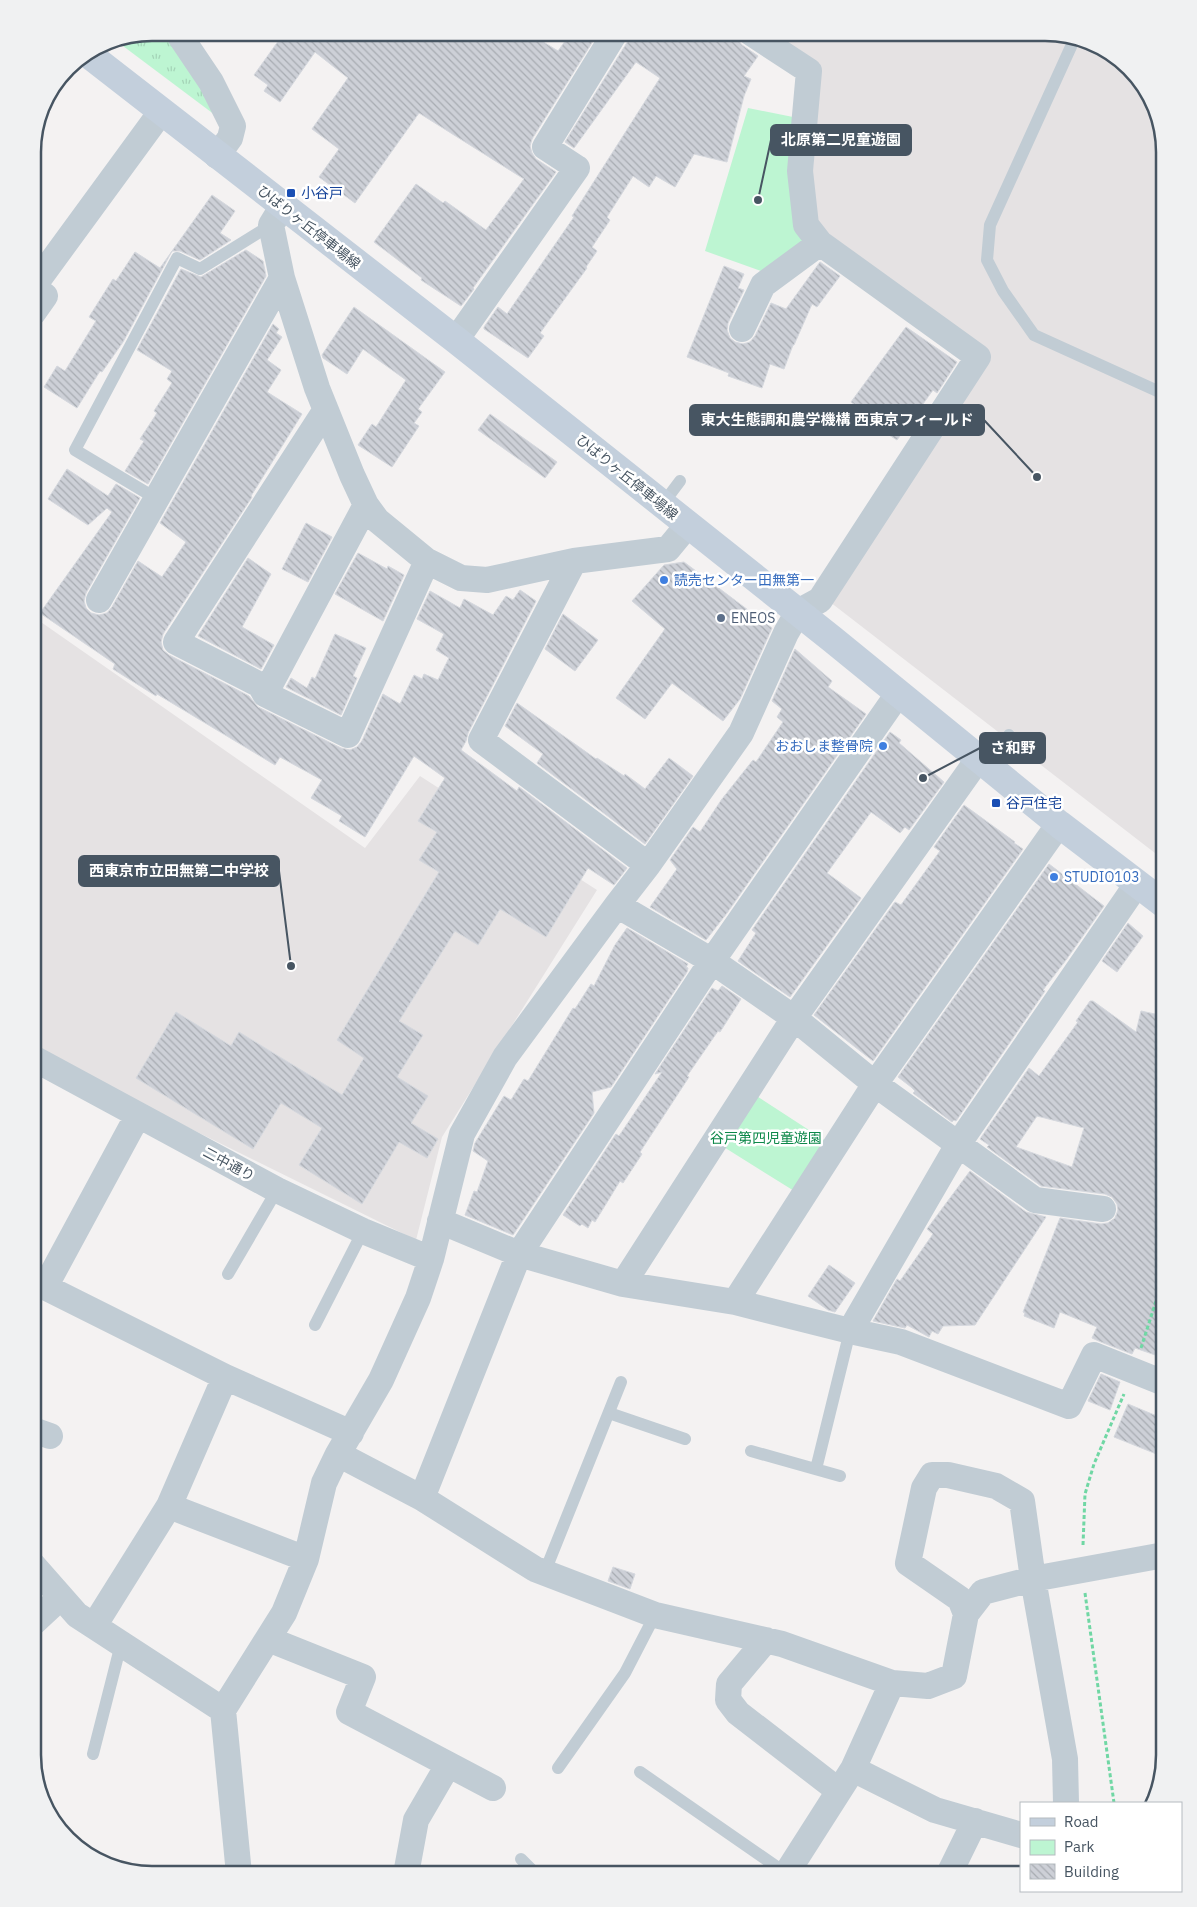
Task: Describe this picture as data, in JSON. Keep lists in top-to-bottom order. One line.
{"streets":{"main road":["ひばりヶ丘停車場線"],"street":["二中通り"]},"parks":["谷戸第四児童遊園"],"places":{"transit":["小谷戸","谷戸住宅"],"other":["北原第二児童遊園","東大生態調和農学機構 西東京フィールド","読売センター田無第一","ENEOS","おおしま整骨院","さ和野","STUDIO103","西東京市立田無第二中学校"]},"legend":["Road","Park","Building"]}
